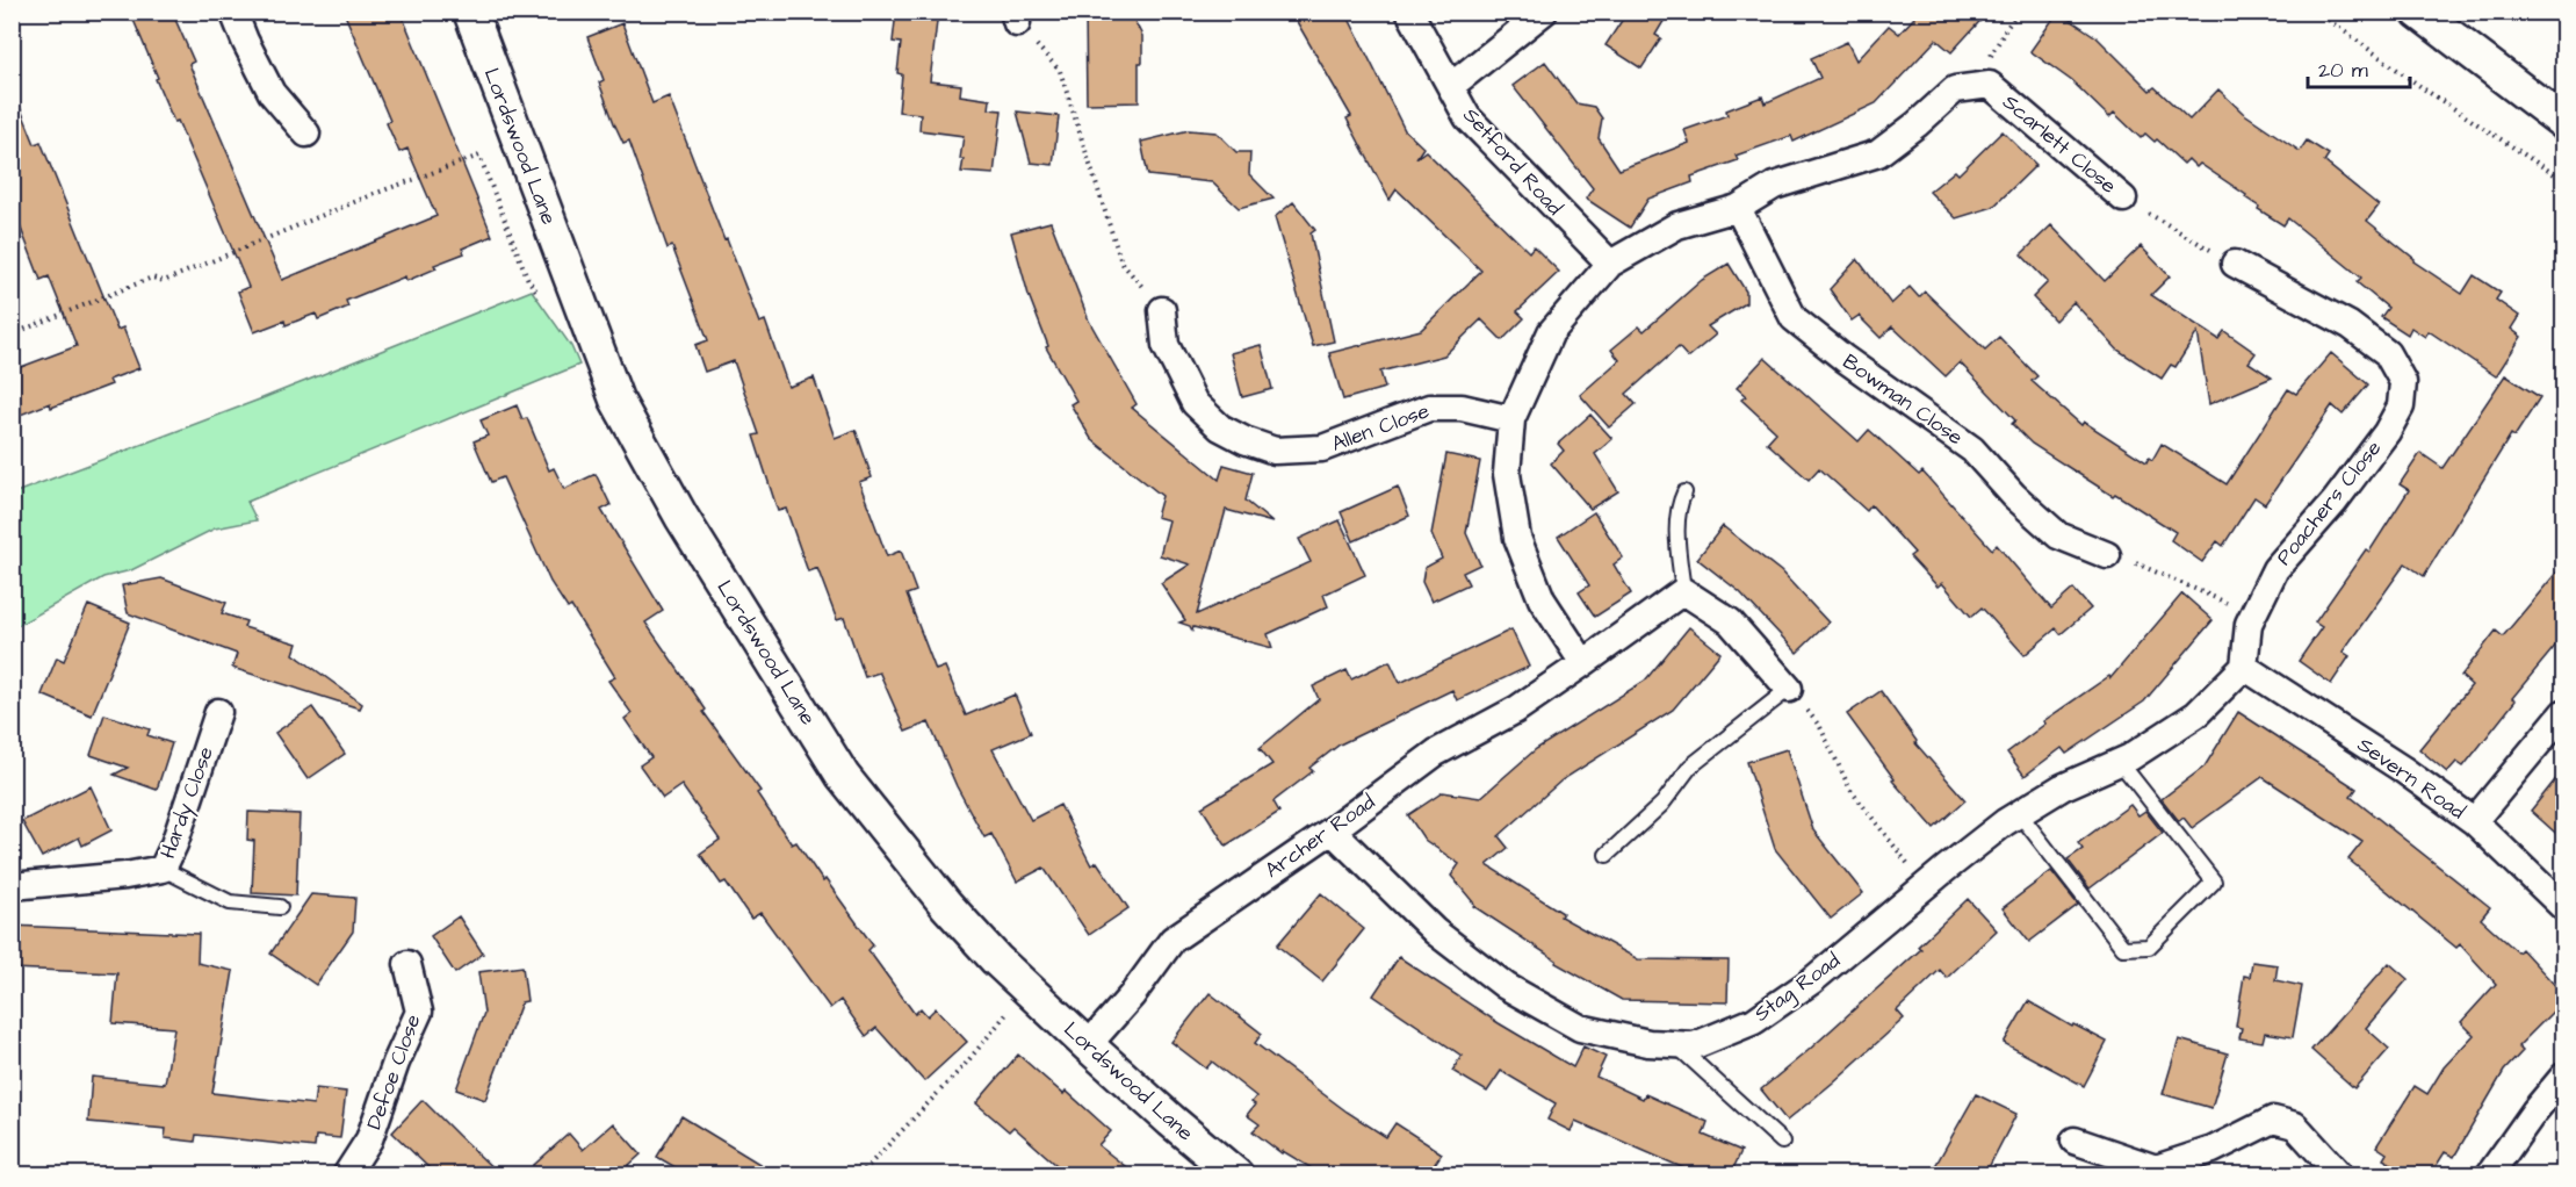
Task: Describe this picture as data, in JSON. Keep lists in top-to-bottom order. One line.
{"streets":{"street":["Scarlett Close","Lordswood Lane","Setford Road","Bowman Close","Allen Close","Poachers Close","Severn Road","Hardy Close","Archer Road","Stag Road","Defoe Close"]},"crossings":[["Lordswood Lane","Archer Road"],["Poachers Close","Severn Road"],["Poachers Close","Stag Road"],["Severn Road","Stag Road"],["Archer Road","Stag Road"]],"scale_bar":"20 m"}
